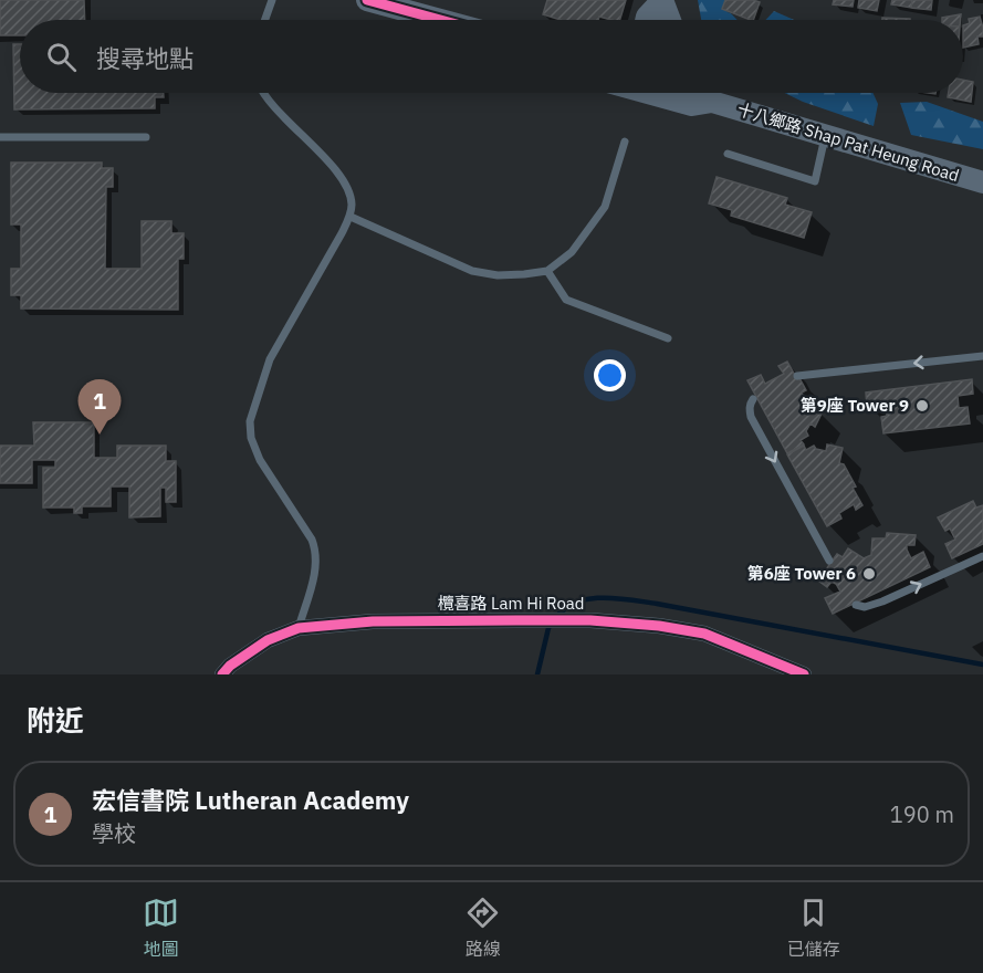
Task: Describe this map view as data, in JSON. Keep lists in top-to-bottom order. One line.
{"streets":{"main road":["十八鄉路 Shap Pat Heung Road"],"street":["欖喜路 Lam Hi Road"]},"places":["第9座 Tower 9","第6座 Tower 6"],"page":{"search":"搜尋地點","pins":"1","heading":"附近","list":[{"mark":"1","name":"宏信書院 Lutheran Academy","note":"學校","value":"190 m"}],"nav":["地圖","路線","已儲存"]}}
